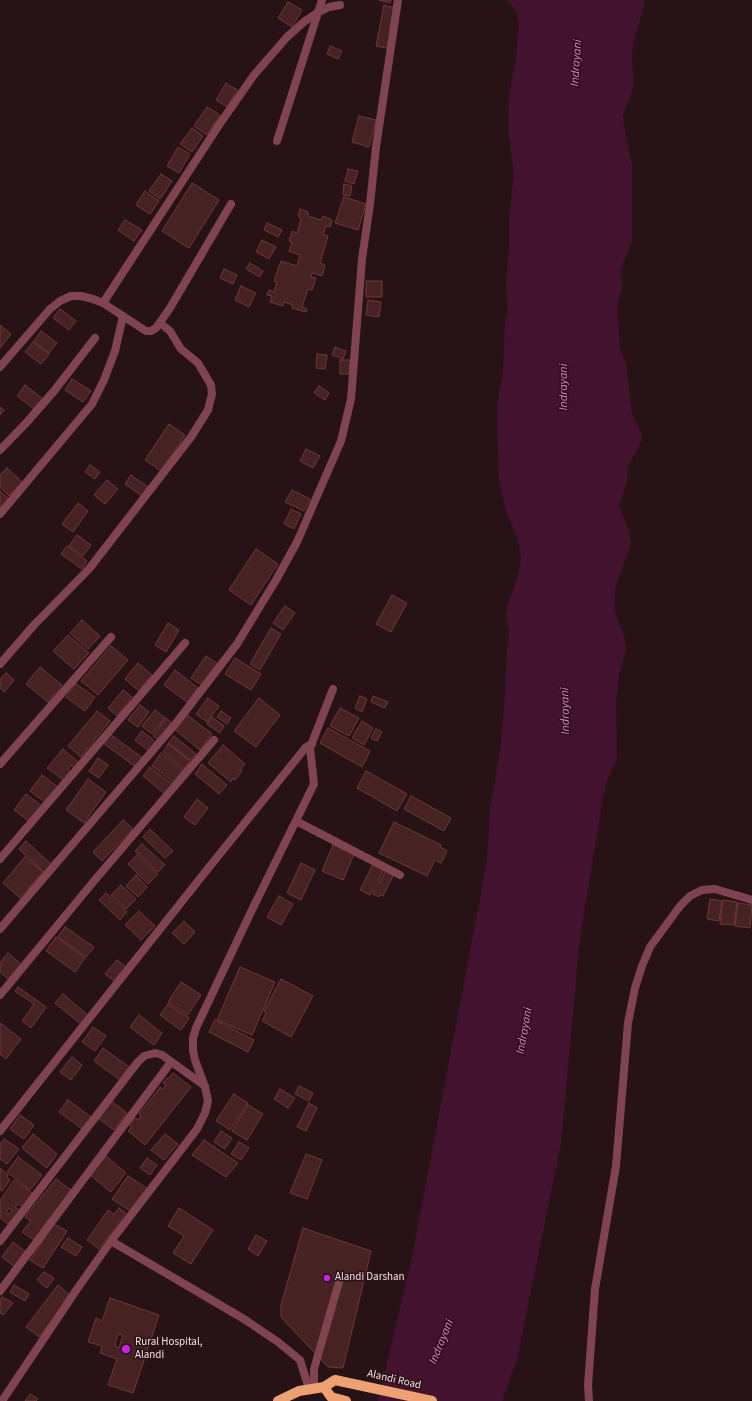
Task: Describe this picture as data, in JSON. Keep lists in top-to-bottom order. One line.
{"streets":{"main road":["Alandi Road"]},"water":["Indrayani"],"places":["Alandi Darshan","Rural Hospital, Alandi"]}
